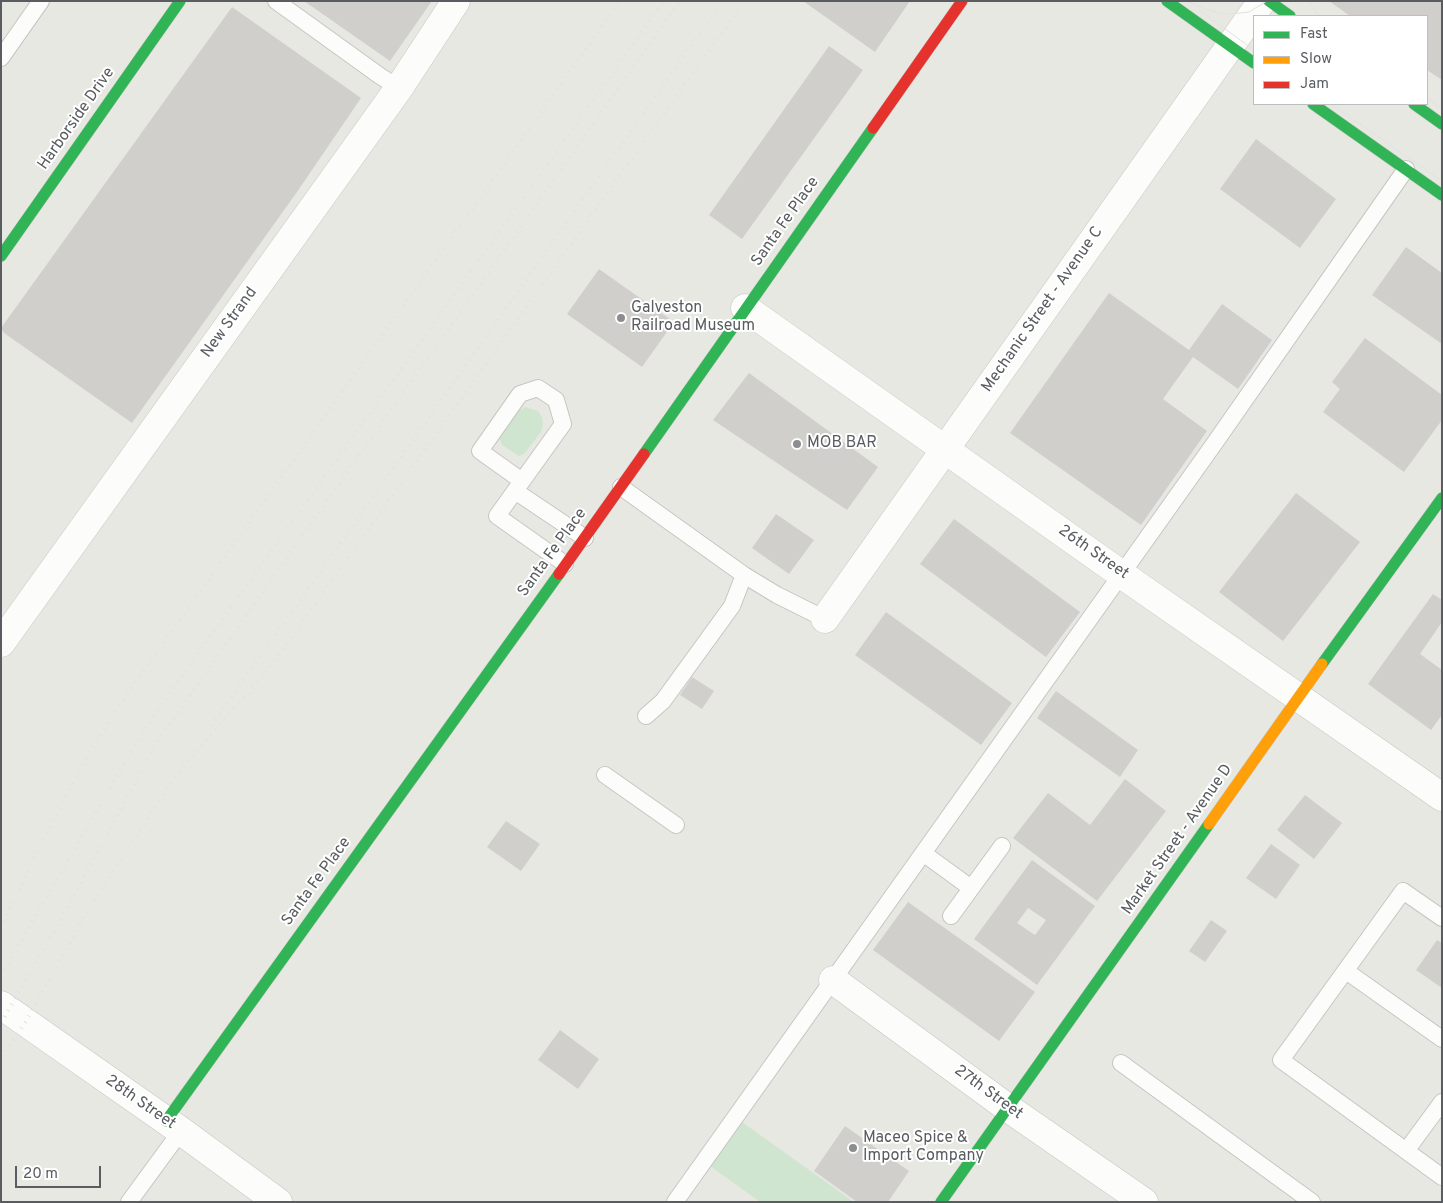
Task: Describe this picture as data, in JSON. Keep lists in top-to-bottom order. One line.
{"streets":{"street":["Harborside Drive","Santa Fe Place","Mechanic Street - Avenue C","New Strand","26th Street","Market Street - Avenue D","27th Street","28th Street"]},"crossings":[["Santa Fe Place","26th Street"],["Santa Fe Place","28th Street"],["Mechanic Street - Avenue C","26th Street"],["26th Street","Market Street - Avenue D"],["Market Street - Avenue D","27th Street"]],"places":["Galveston Railroad Museum","MOB BAR","Maceo Spice & Import Company"],"legend":["Fast","Slow","Jam"],"scale_bar":"20 m"}
